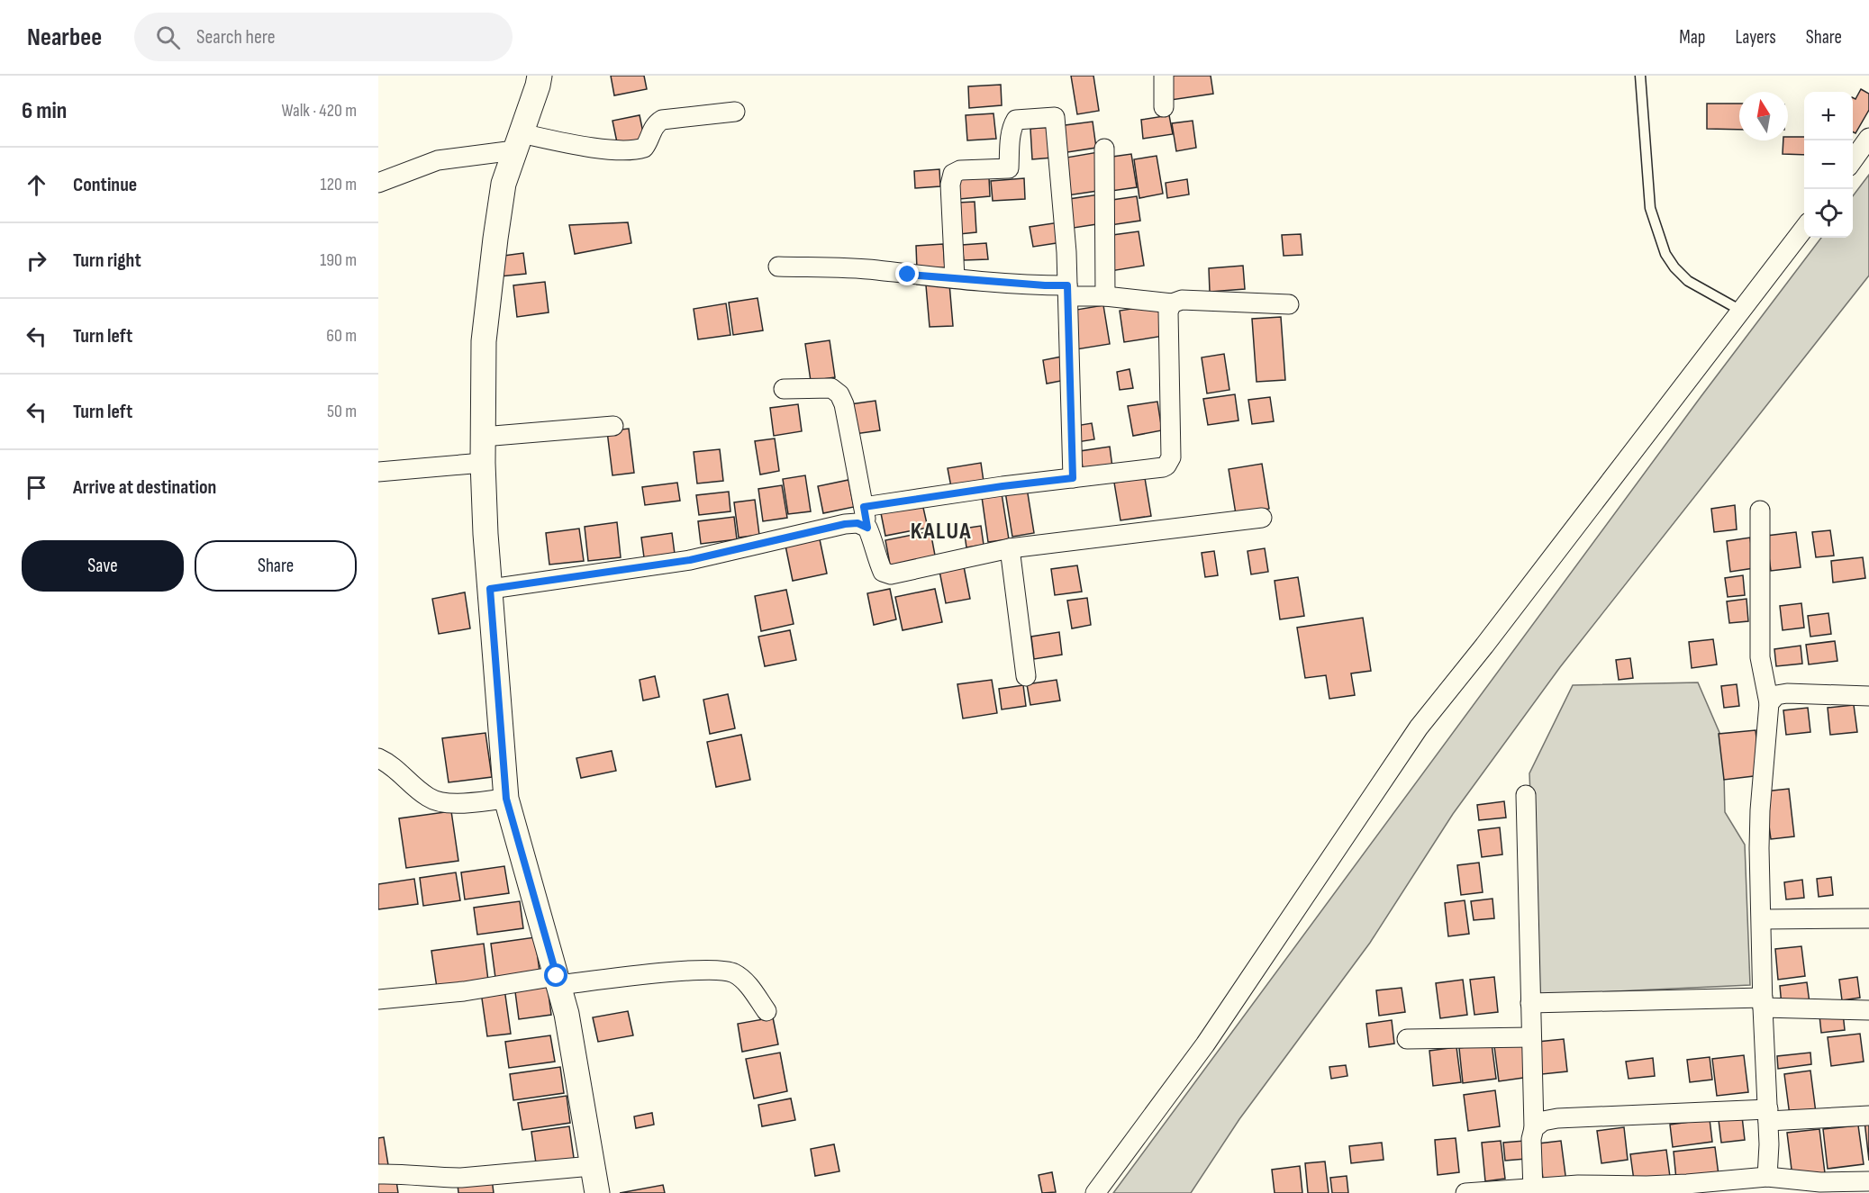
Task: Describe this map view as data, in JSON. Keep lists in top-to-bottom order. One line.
{"districts":["KALUA"],"north":"top","page":{"header":"Nearbee","search":"Search here","nav":["Map","Layers","Share"],"heading":["6 min","Walk · 420 m"],"map_buttons":["+","−"],"list":[["Continue","120 m"],["Turn right","190 m"],["Turn left","60 m"],["Turn left","50 m"],"Arrive at destination"],"buttons":["Save","Share"]}}
